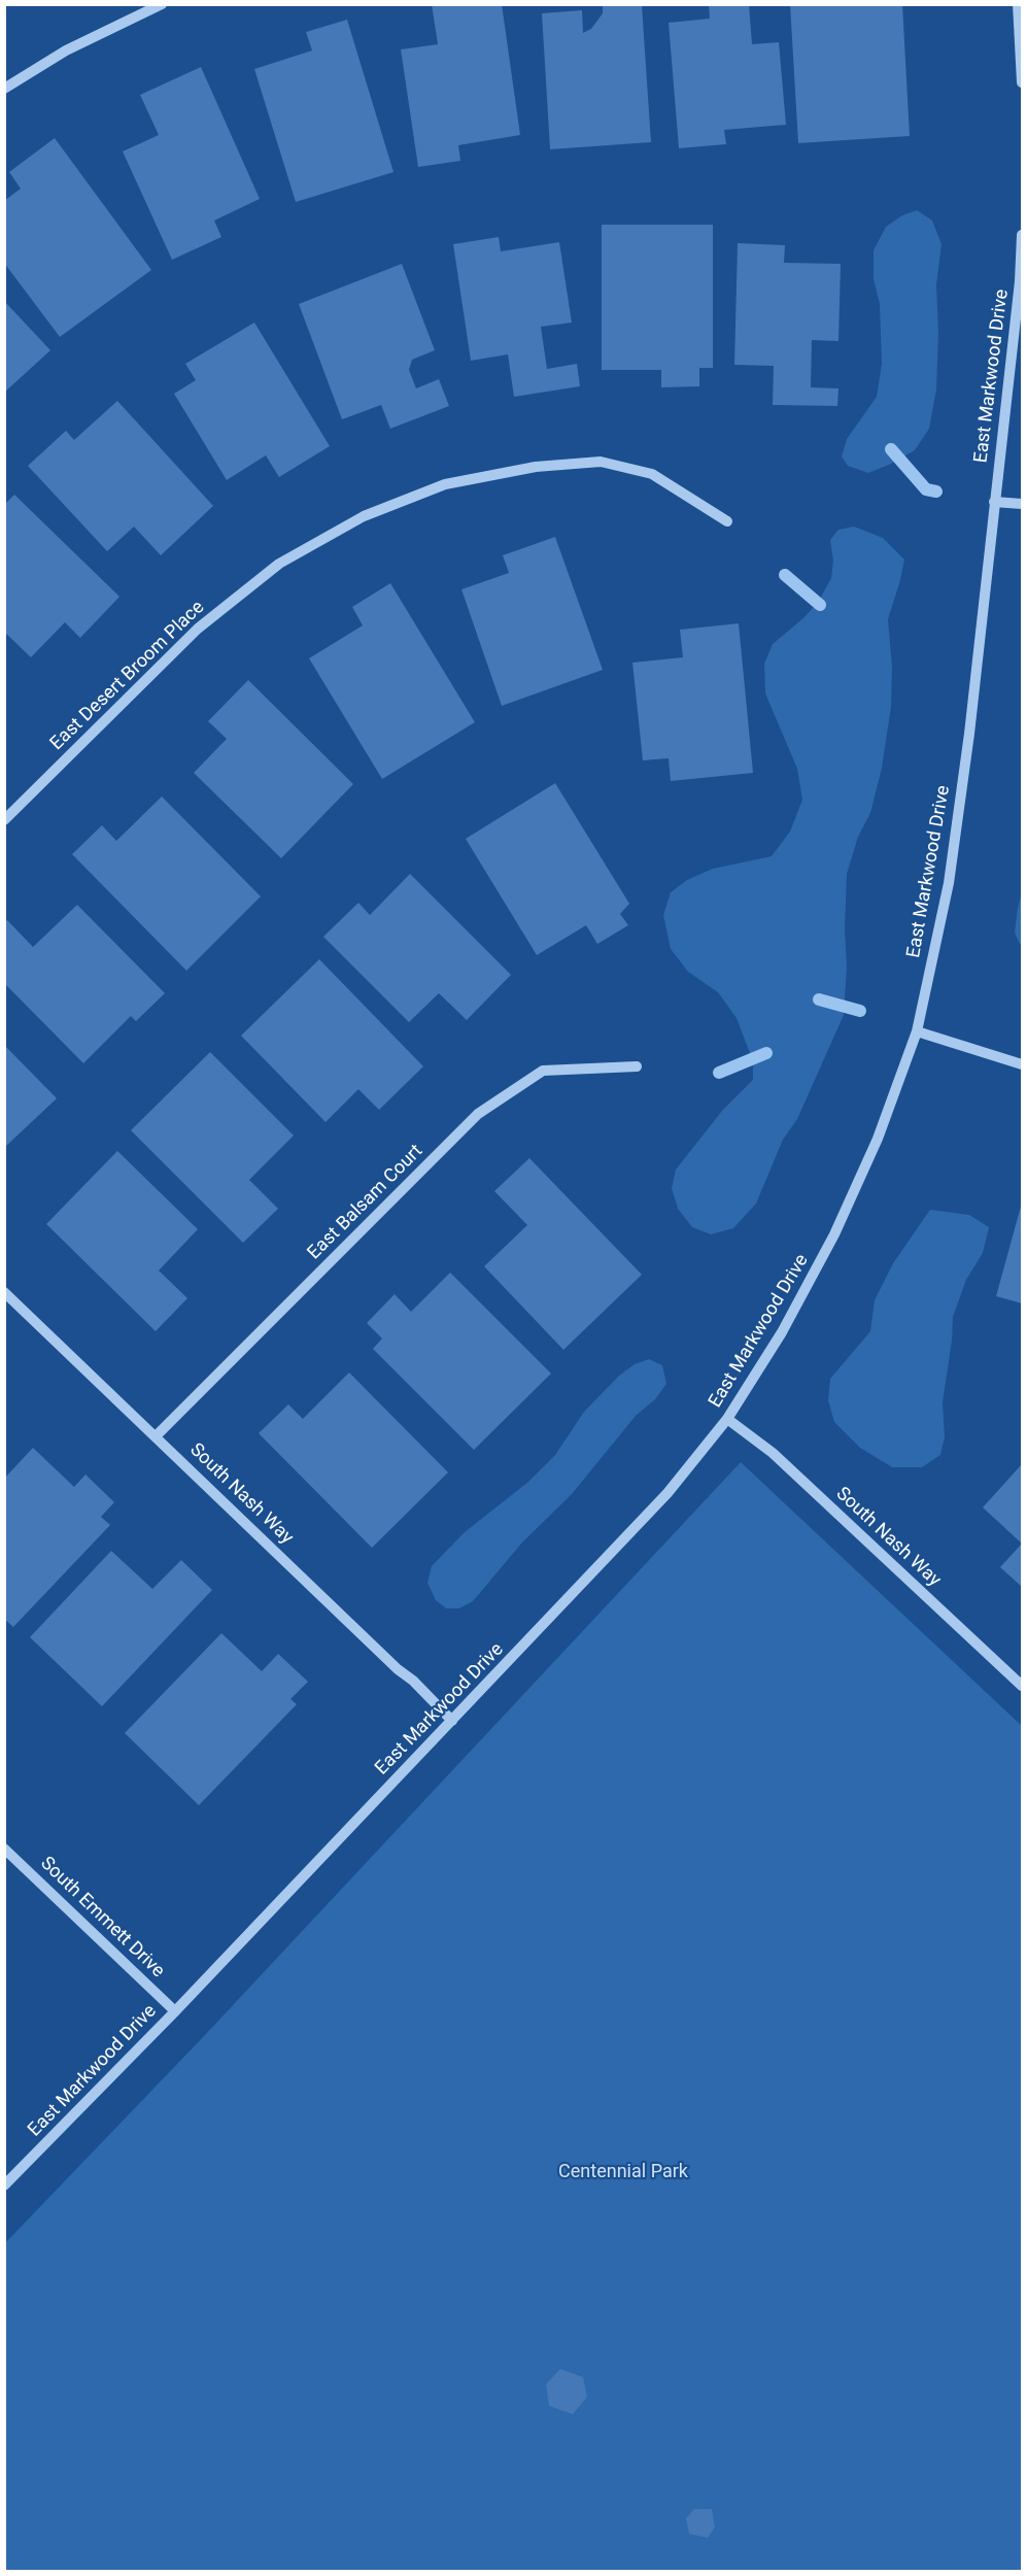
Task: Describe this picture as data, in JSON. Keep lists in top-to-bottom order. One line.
{"streets":{"street":["East Markwood Drive","East Desert Broom Place","East Balsam Court","South Nash Way","South Emmett Drive"]},"crossings":[["East Markwood Drive","South Nash Way"],["East Markwood Drive","South Emmett Drive"],["East Balsam Court","South Nash Way"]],"parks":["Centennial Park"]}
